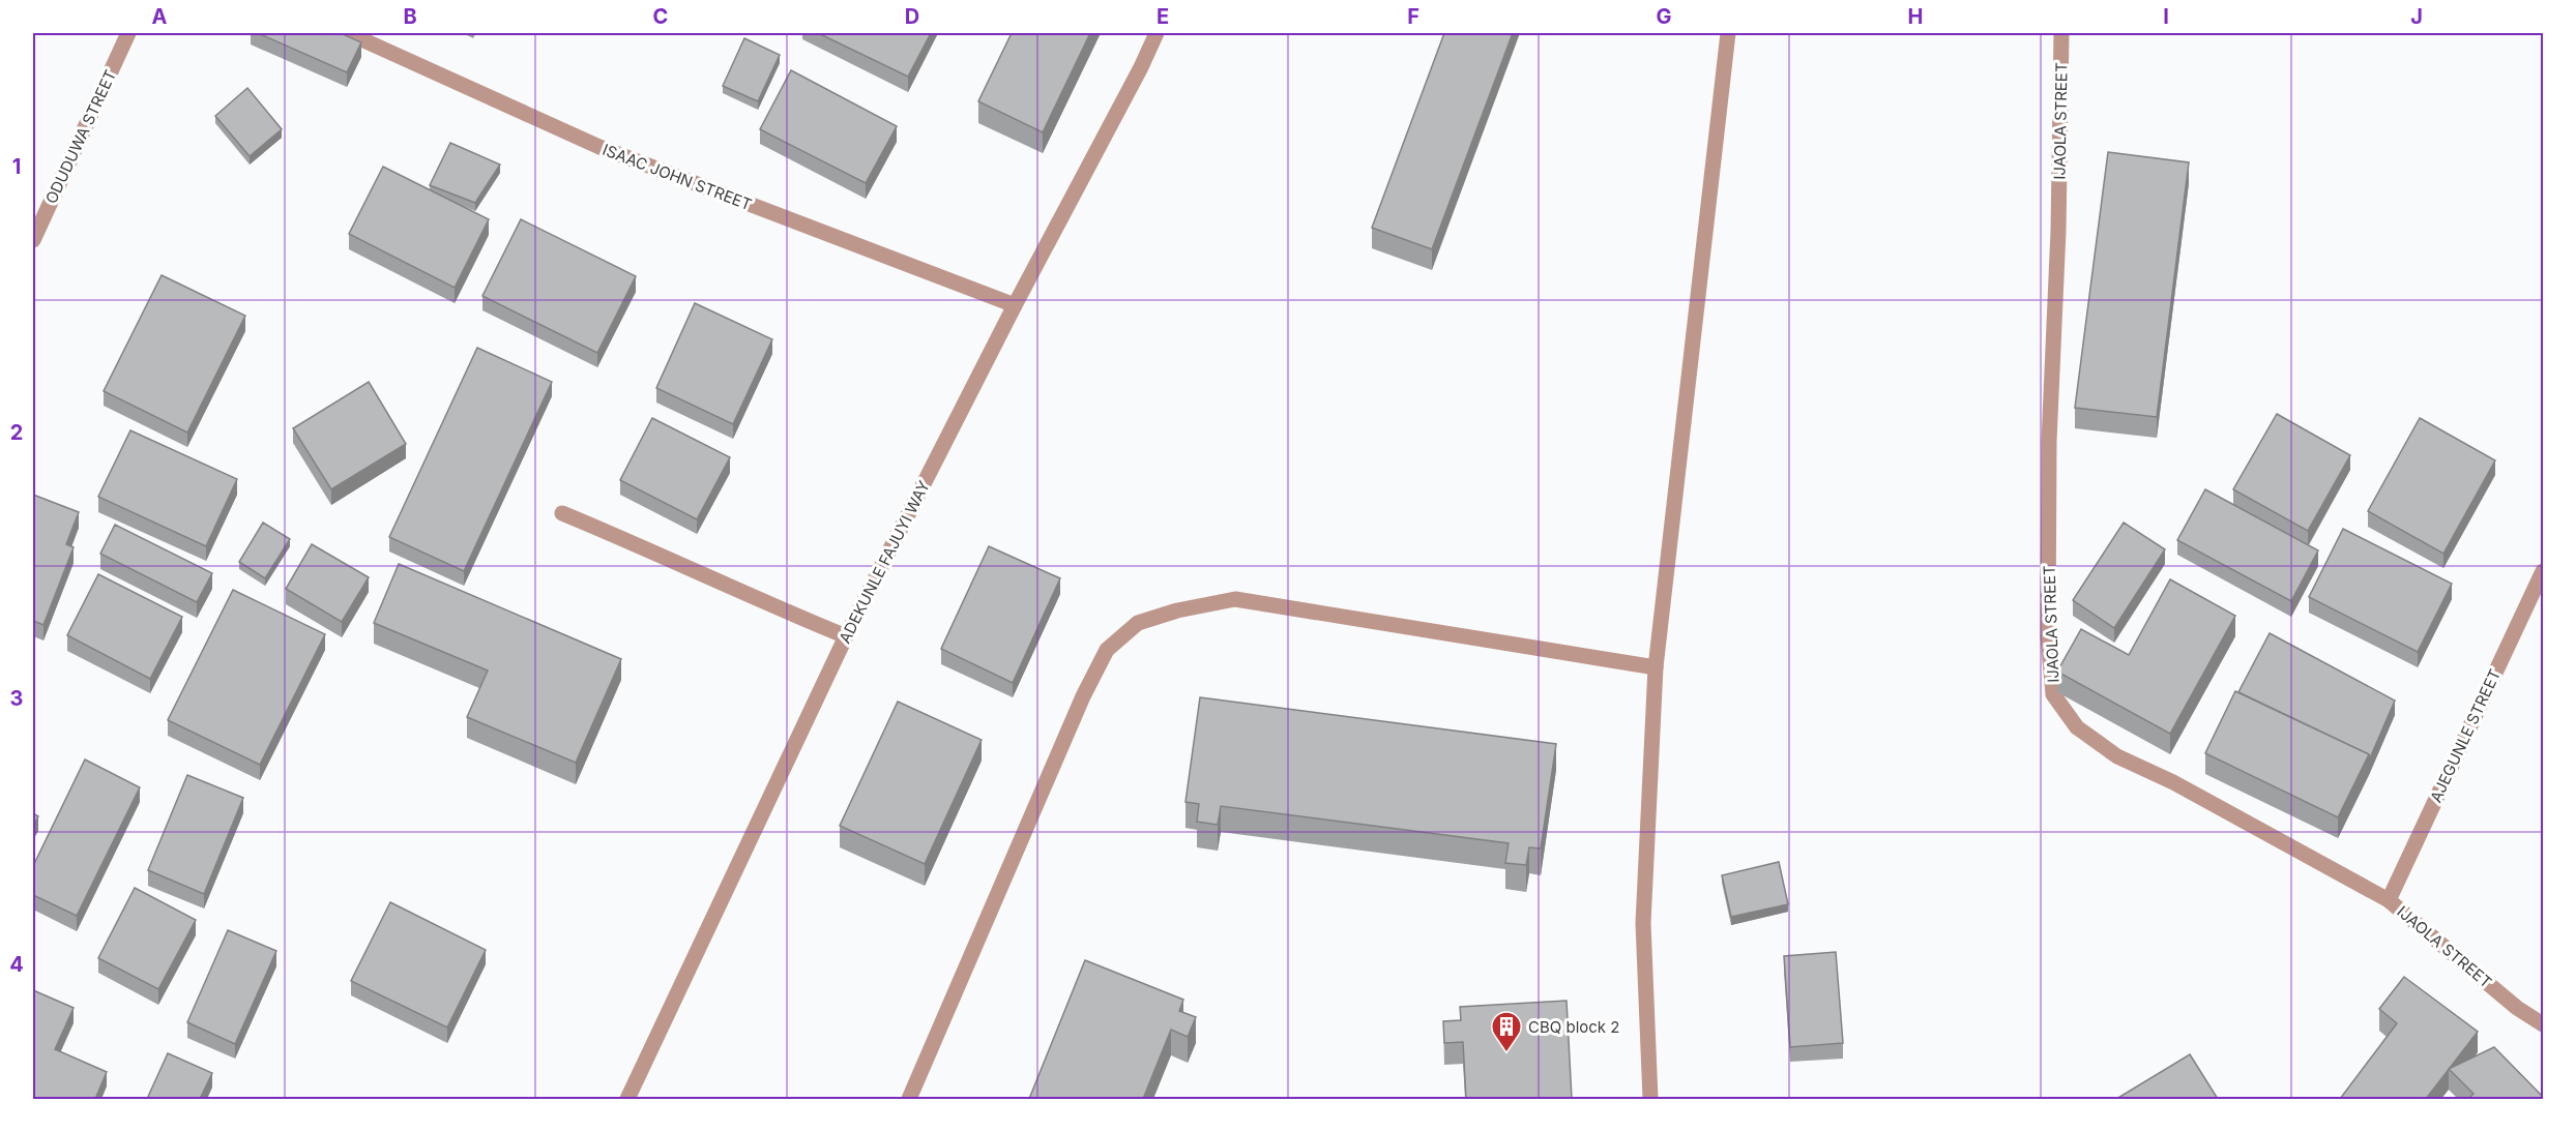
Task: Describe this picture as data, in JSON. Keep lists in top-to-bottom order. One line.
{"streets":{"street":["IJAOLA STREET","ODUDUWA STREET","ISAAC JOHN STREET","ADEKUNLE FAJUYI WAY","AJEGUNLE STREET"]},"crossings":[["IJAOLA STREET","AJEGUNLE STREET"],["ISAAC JOHN STREET","ADEKUNLE FAJUYI WAY"]],"places":{"building":["CBQ block 2"]},"grid":{"columns":["A","B","C","D","E","F","G","H","I","J"],"rows":["1","2","3","4"]}}
